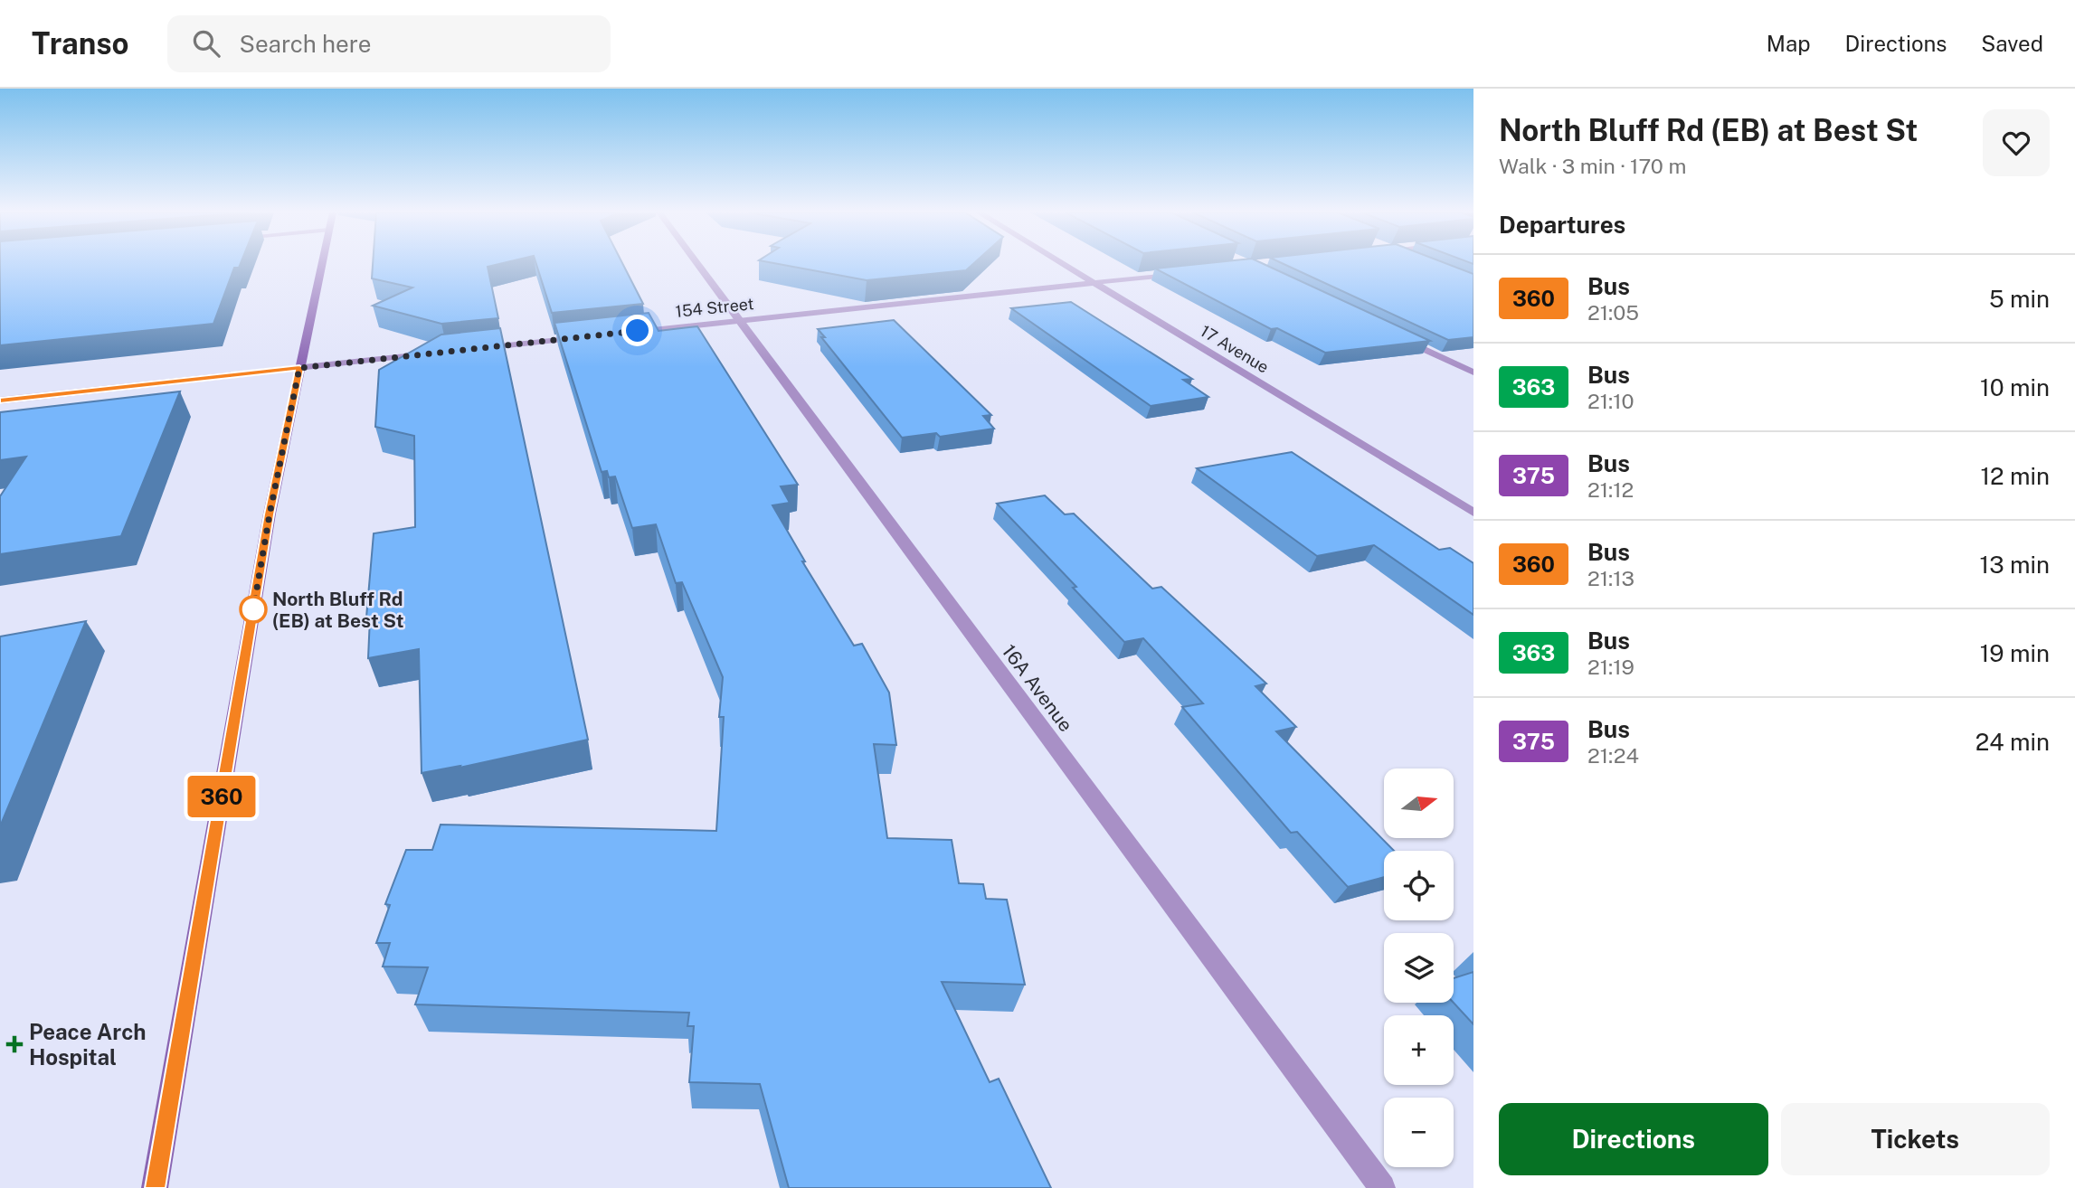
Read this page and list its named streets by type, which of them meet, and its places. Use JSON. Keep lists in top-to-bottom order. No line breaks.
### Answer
{"streets":{"street":["154 Street","17 Avenue","16A Avenue"]},"crossings":[["154 Street","17 Avenue"],["154 Street","16A Avenue"]],"places":{"other":["North Bluff Rd (EB) at Best St"],"health":["Peace Arch Hospital"]},"lines":["bus line 360"],"north":"right","page":{"header":"Transo","search":"Search here","nav":["Map","Directions","Saved"],"on_map":"360","heading":[["North Bluff Rd (EB) at Best St","Walk · 3 min · 170 m"],"Departures"],"list":[{"mark":"360","name":"Bus","note":"21:05","value":"5 min"},{"mark":"363","name":"Bus","note":"21:10","value":"10 min"},{"mark":"375","name":"Bus","note":"21:12","value":"12 min"},{"mark":"360","name":"Bus","note":"21:13","value":"13 min"},{"mark":"363","name":"Bus","note":"21:19","value":"19 min"},{"mark":"375","name":"Bus","note":"21:24","value":"24 min"}],"map_buttons":["+","−"],"buttons":["Directions","Tickets"]}}
